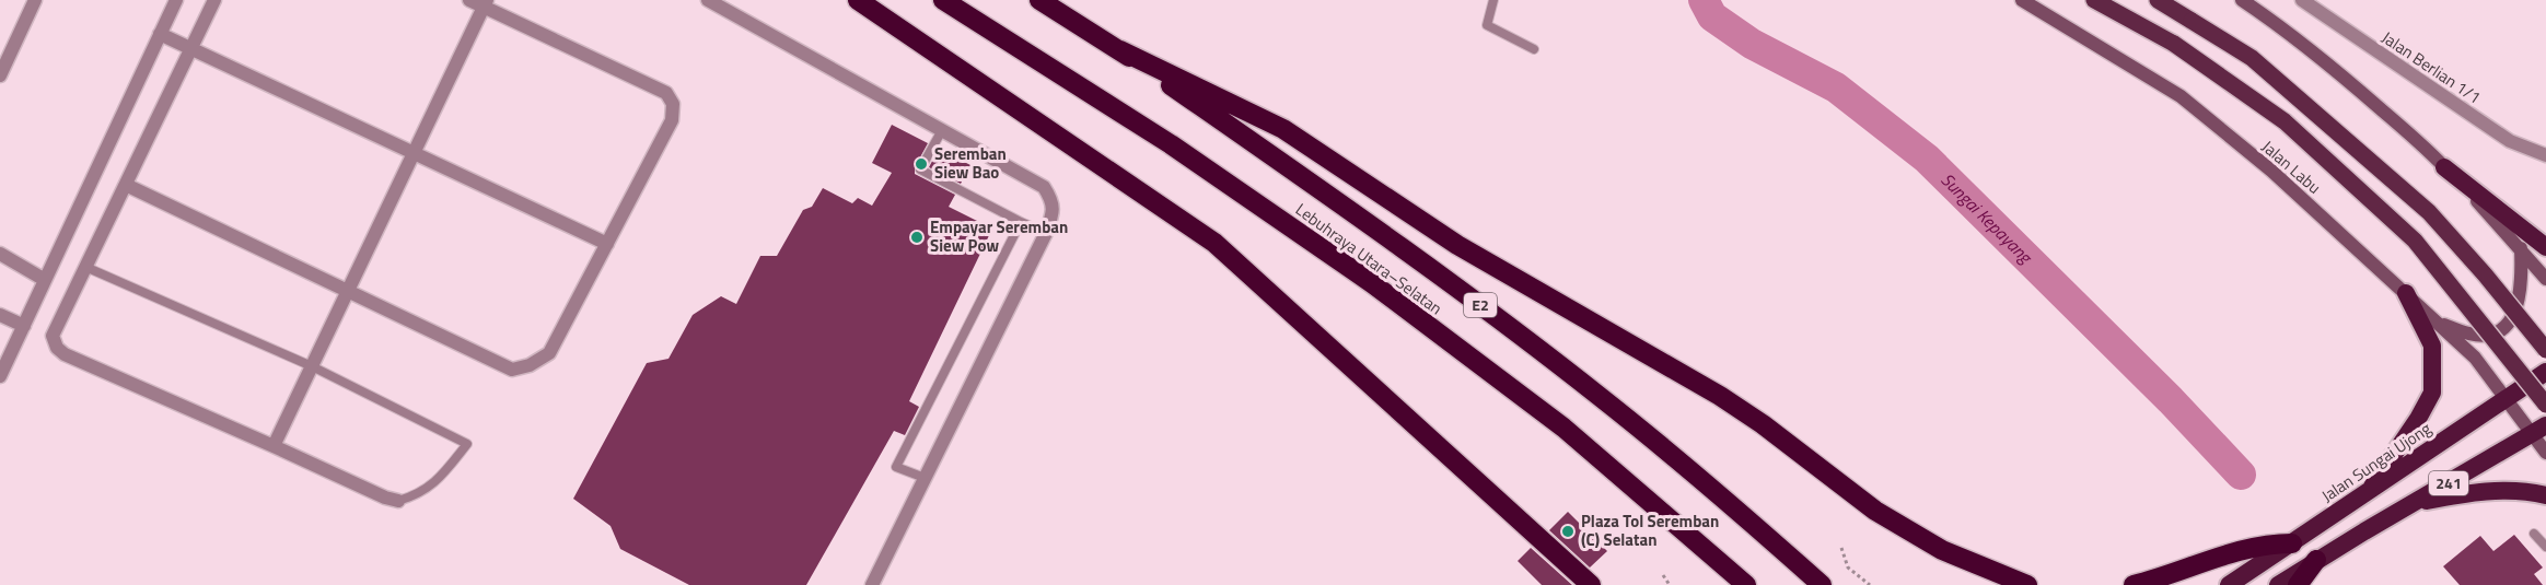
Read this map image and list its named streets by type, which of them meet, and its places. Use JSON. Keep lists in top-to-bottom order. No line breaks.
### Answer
{"streets":{"highway":["Lebuhraya Utara–Selatan","E2","Jalan Sungai Ujong","241"],"main road":["Jalan Labu"],"street":["Jalan Berlian 1/1"]},"crossings":[["Jalan Labu","Jalan Sungai Ujong"],["Jalan Labu","241"]],"water":["Sungai Kepayang"],"places":["Seremban Siew Bao","Empayar Seremban Siew Pow","Plaza Tol Seremban (C) Selatan"]}
